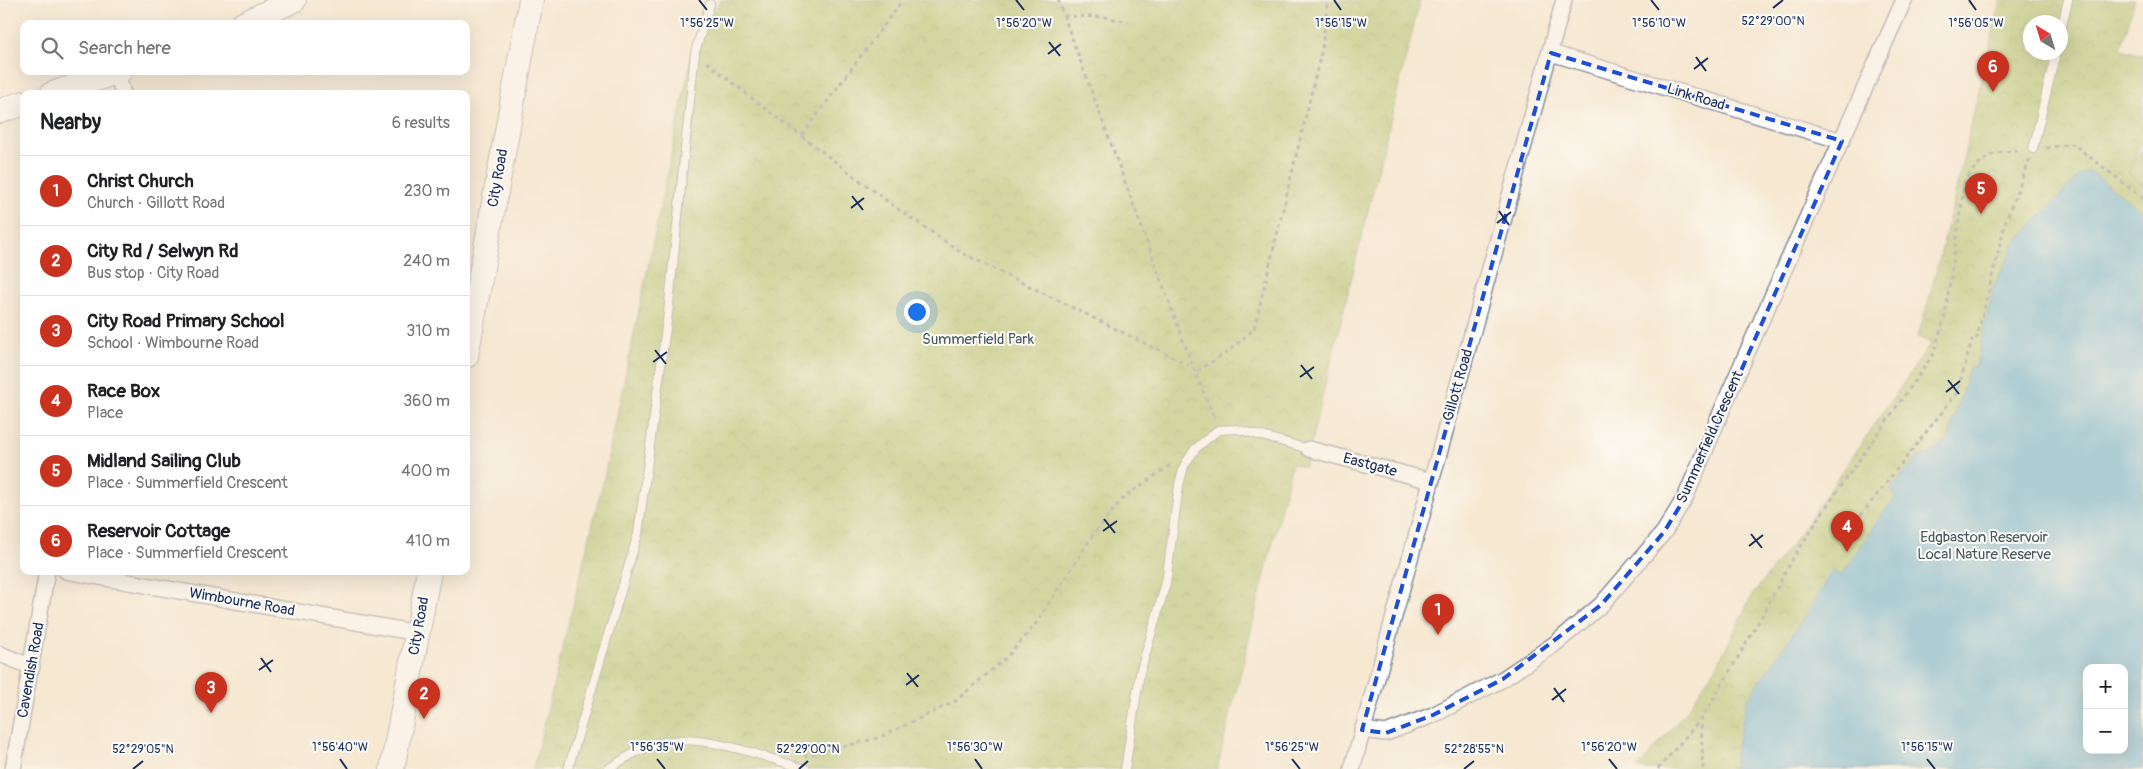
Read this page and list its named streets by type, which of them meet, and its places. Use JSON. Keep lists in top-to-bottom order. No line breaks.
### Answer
{"streets":{"main road":["City Road"],"street":["Link Road","Gillott Road","Summerfield Crescent","Eastgate","Wimbourne Road","Cavendish Road"]},"crossings":[["Link Road","Gillott Road"],["Link Road","Summerfield Crescent"],["City Road","Wimbourne Road"],["Gillott Road","Summerfield Crescent"],["Gillott Road","Eastgate"]],"parks":["Summerfield Park","Edgbaston Reservoir Local Nature Reserve"],"north":"top left","page":{"search":"Search here","pins":["6","5","4","1","3","2"],"heading":["Nearby","6 results"],"list":[{"mark":"1","name":"Christ Church","note":"Church · Gillott Road","value":"230 m"},{"mark":"2","name":"City Rd / Selwyn Rd","note":"Bus stop · City Road","value":"240 m"},{"mark":"3","name":"City Road Primary School","note":"School · Wimbourne Road","value":"310 m"},{"mark":"4","name":"Race Box","note":"Place","value":"360 m"},{"mark":"5","name":"Midland Sailing Club","note":"Place · Summerfield Crescent","value":"400 m"},{"mark":"6","name":"Reservoir Cottage","note":"Place · Summerfield Crescent","value":"410 m"}],"map_buttons":["+","−"]},"coordinates":["52°29'00\"N","1°56'20\"W","1°56'15\"W","1°56'05\"W","1°56'25\"W","1°56'10\"W","1°56'40\"W","1°56'35\"W","1°56'30\"W","52°29'05\"N","52°28'55\"N"]}
